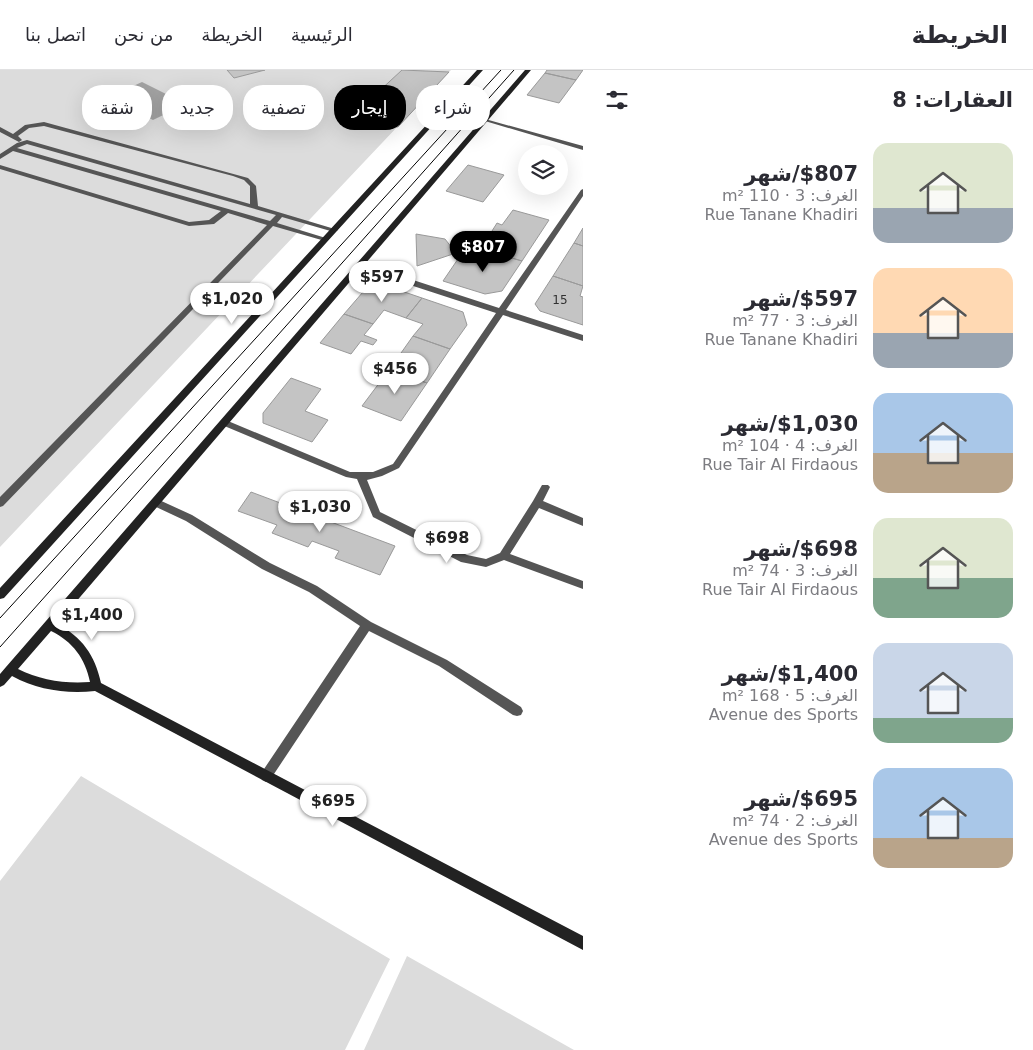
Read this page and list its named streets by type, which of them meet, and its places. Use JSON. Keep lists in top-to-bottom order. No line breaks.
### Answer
{"house_numbers":["15"],"page":{"header":"الخريطة","nav":["الرئيسية","الخريطة","من نحن","اتصل بنا"],"heading":"العقارات: 8","chip":["شراء","إيجار","تصفية","جديد","شقة"],"list":[{"name":"$807/شهر","note":"الغرف: 3 · 110 m² · Rue Tanane Khadiri"},{"name":"$597/شهر","note":"الغرف: 3 · 77 m² · Rue Tanane Khadiri"},{"name":"$1,030/شهر","note":"الغرف: 4 · 104 m² · Rue Tair Al Firdaous"},{"name":"$698/شهر","note":"الغرف: 3 · 74 m² · Rue Tair Al Firdaous"},{"name":"$1,400/شهر","note":"الغرف: 5 · 168 m² · Avenue des Sports"},{"name":"$695/شهر","note":"الغرف: 2 · 74 m² · Avenue des Sports"}],"price":["$807","$597","$1,020","$456","$1,030","$698","$1,400","$695"]}}
